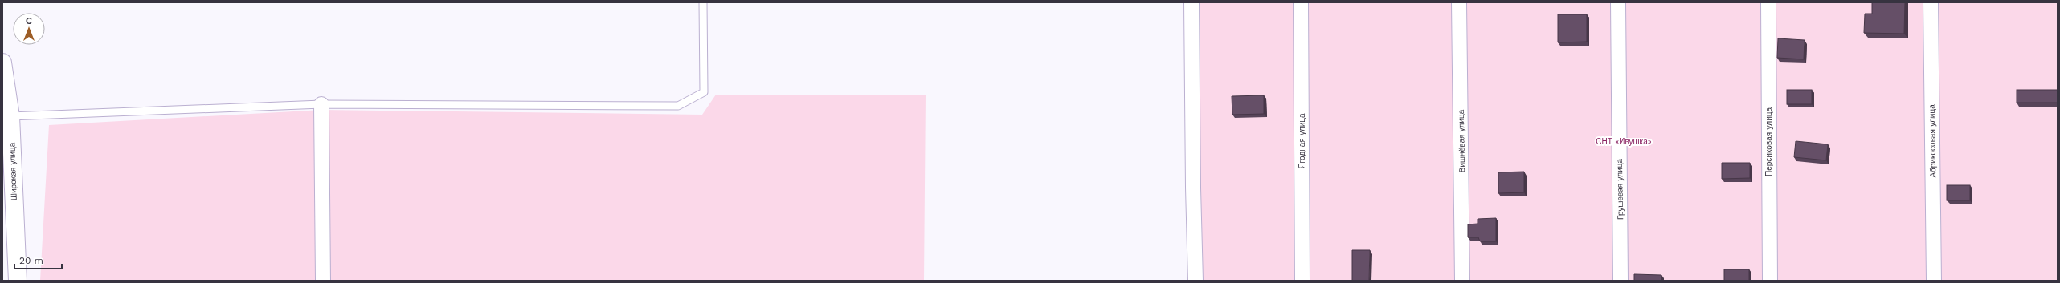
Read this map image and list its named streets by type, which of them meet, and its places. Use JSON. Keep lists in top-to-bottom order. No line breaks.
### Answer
{"streets":{"street":["Ягодная улица","Вишнёвая улица","Абрикосовая улица","Персиковая улица","Широкая улица","Грушевая улица"]},"parks":["СНТ «Ивушка»"],"scale_bar":"20 m","north":"top"}
